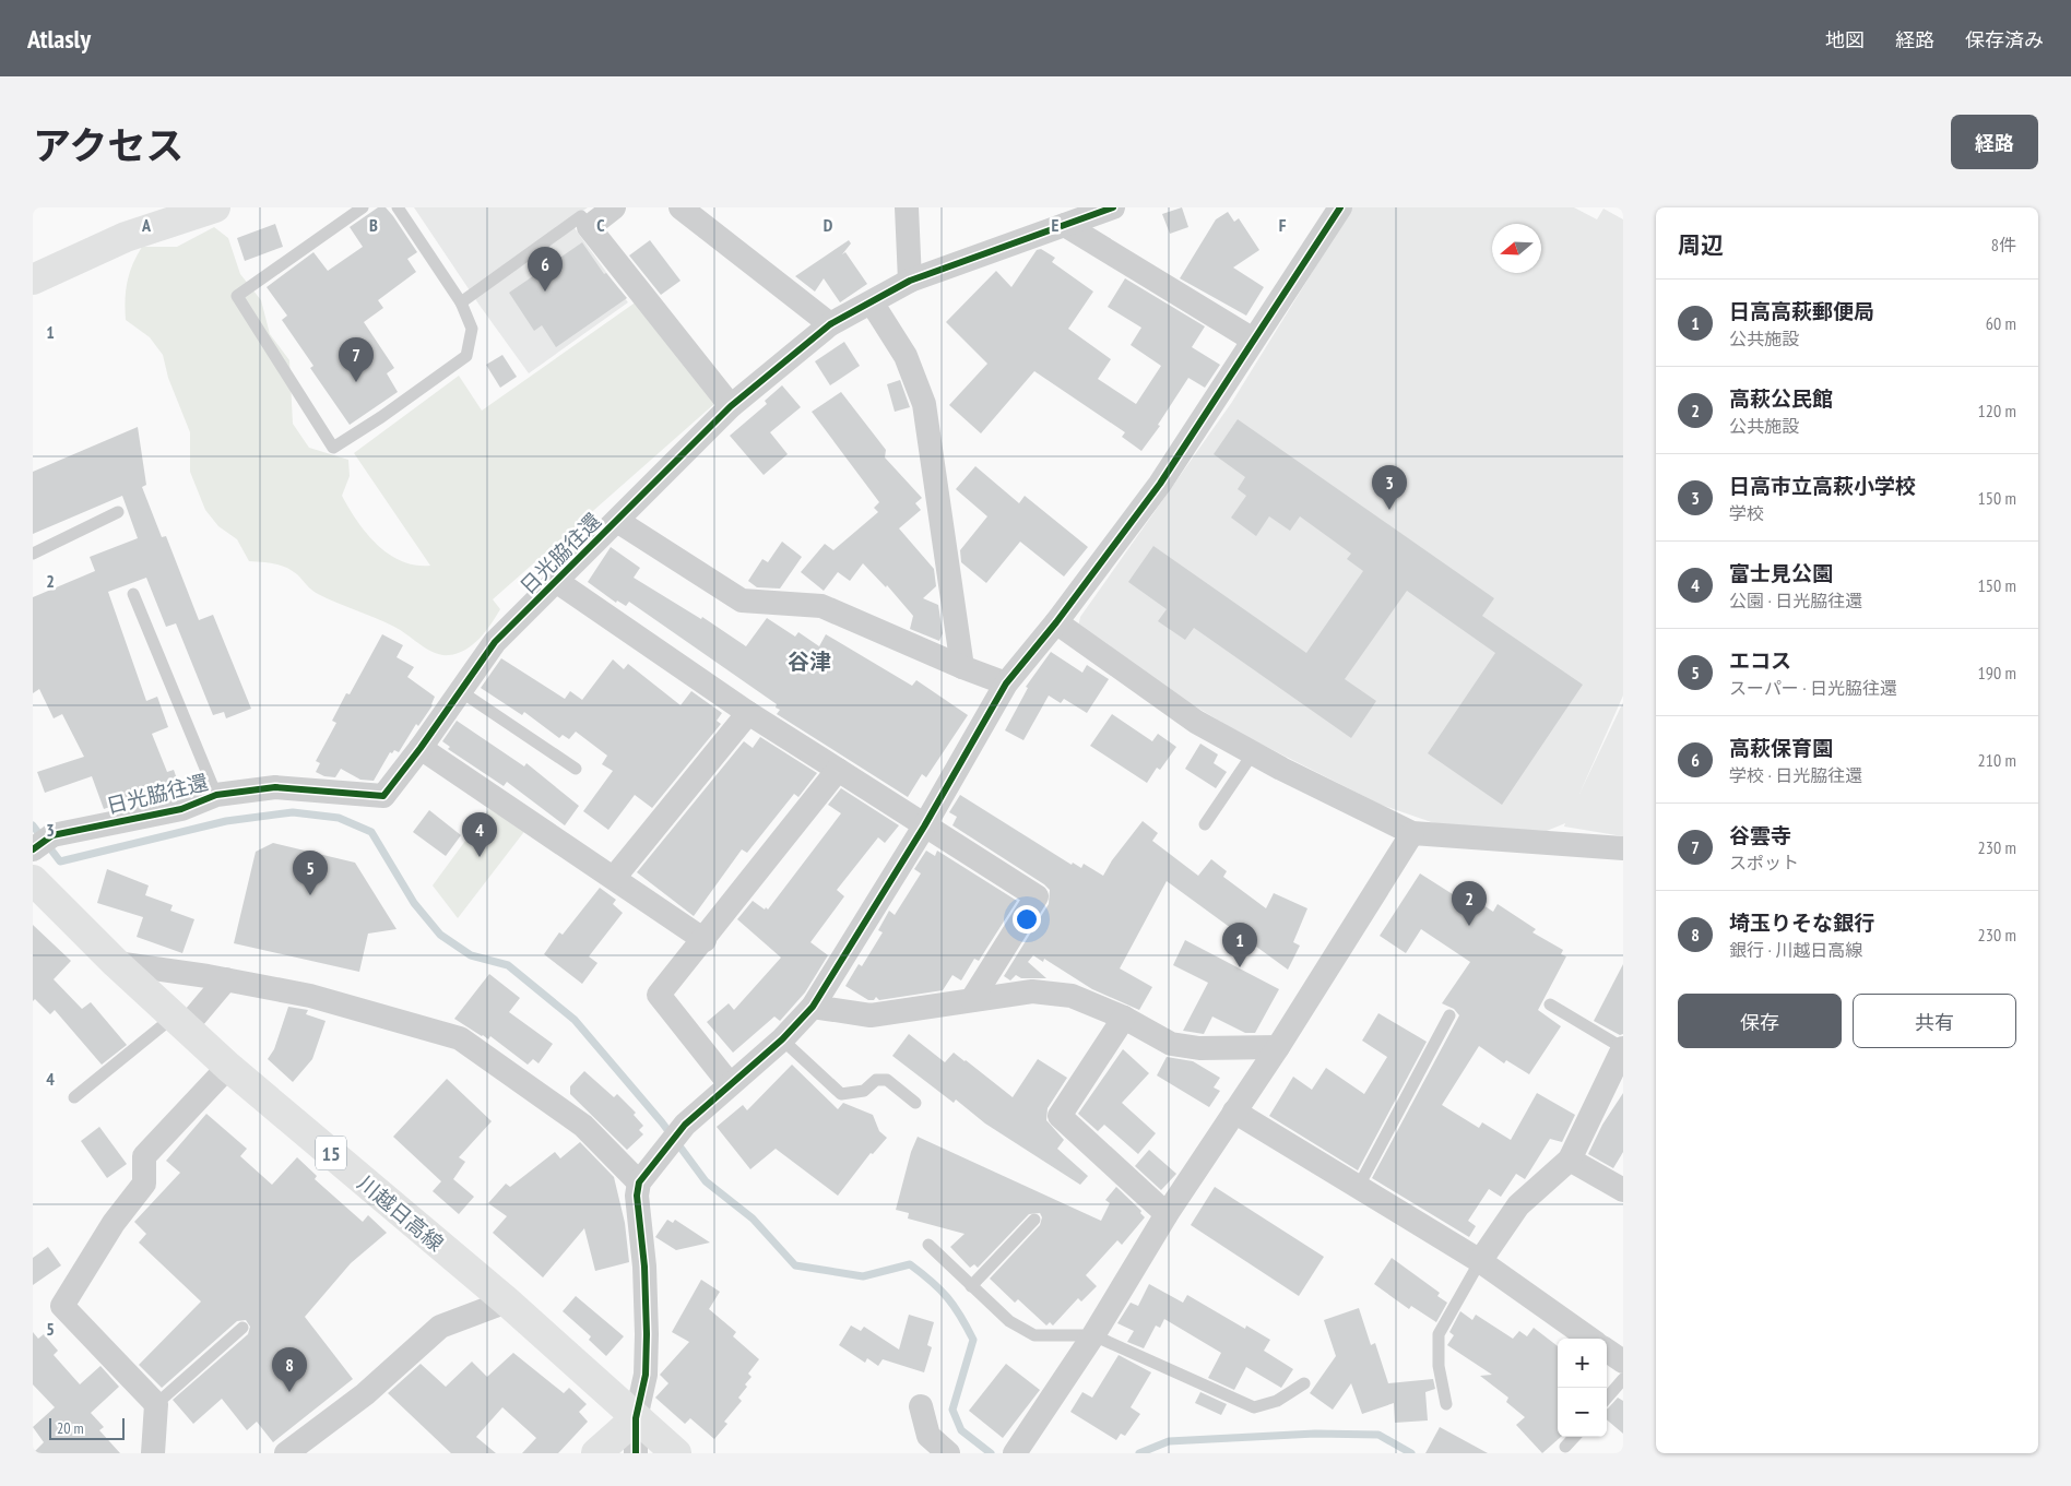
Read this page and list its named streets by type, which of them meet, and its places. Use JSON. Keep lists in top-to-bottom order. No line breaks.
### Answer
{"streets":{"main road":["15","川越日高線"],"street":["日光脇往還"]},"districts":["谷津"],"scale_bar":"20 m","north":"left","page":{"header":"Atlasly","nav":["地図","経路","保存済み"],"title":"アクセス","buttons":["経路",["保存","共有"]],"heading":["周辺","8件"],"pins":["6","7","3","4","5","2","1","8"],"list":[{"mark":"1","name":"日高高萩郵便局","note":"公共施設","value":"60 m"},{"mark":"2","name":"高萩公民館","note":"公共施設","value":"120 m"},{"mark":"3","name":"日高市立高萩小学校","note":"学校","value":"150 m"},{"mark":"4","name":"富士見公園","note":"公園 · 日光脇往還","value":"150 m"},{"mark":"5","name":"エコス","note":"スーパー · 日光脇往還","value":"190 m"},{"mark":"6","name":"高萩保育園","note":"学校 · 日光脇往還","value":"210 m"},{"mark":"7","name":"谷雲寺","note":"スポット","value":"230 m"},{"mark":"8","name":"埼玉りそな銀行","note":"銀行 · 川越日高線","value":"230 m"}],"map_buttons":["+","−"],"scale":"20 m"},"grid":{"columns":["A","B","C","D","E","F"],"rows":["1","2","3","4","5"]}}
